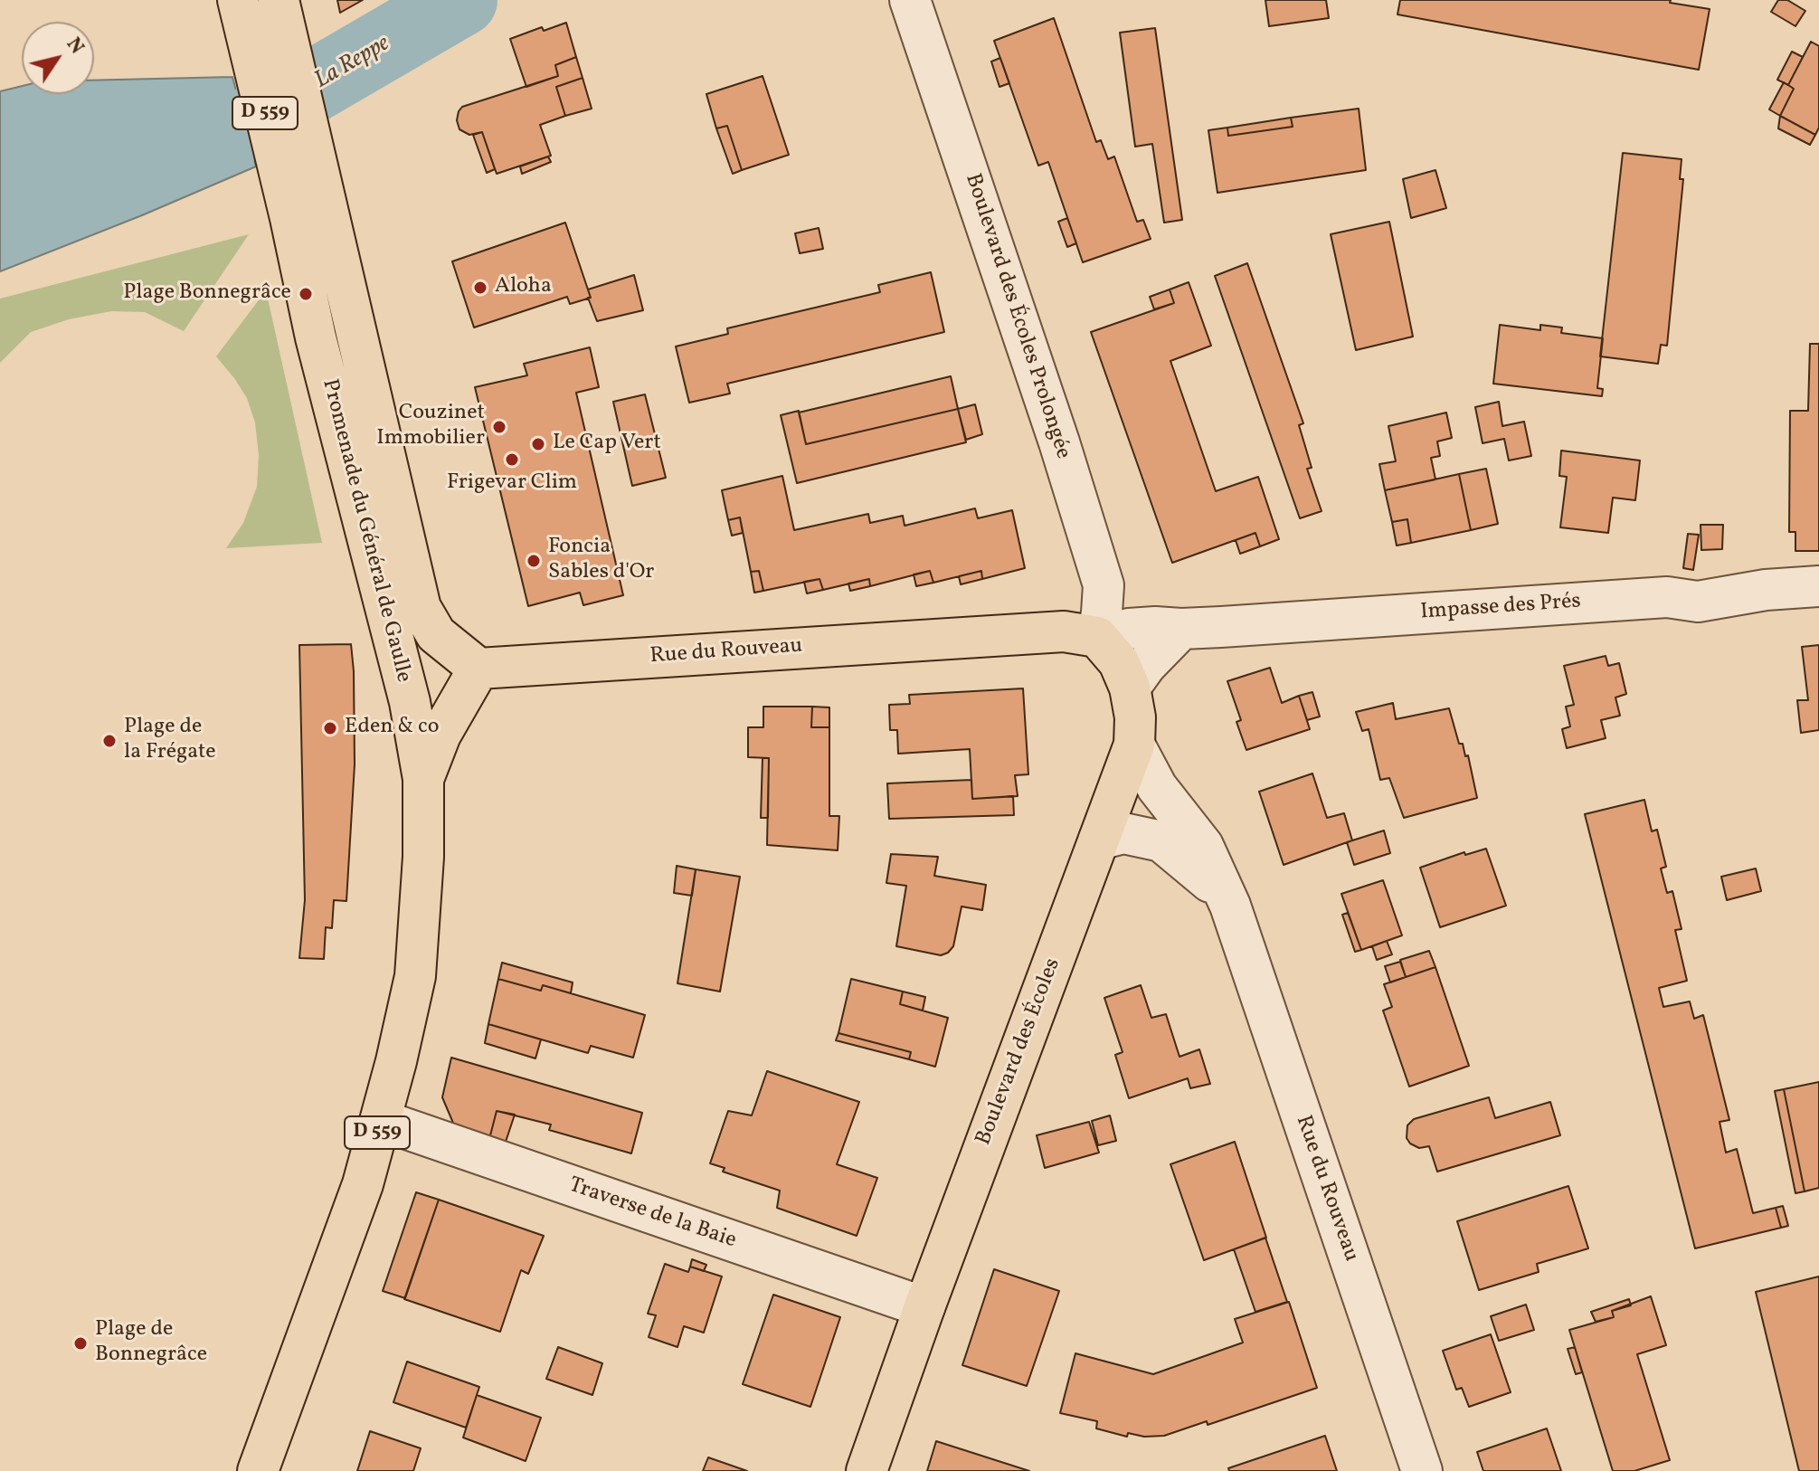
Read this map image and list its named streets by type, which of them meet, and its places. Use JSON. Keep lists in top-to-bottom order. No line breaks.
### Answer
{"streets":{"main road":["D 559","Promenade du Général de Gaulle","Rue du Rouveau","Boulevard des Écoles"],"street":["Boulevard des Écoles Prolongée","Impasse des Prés","Traverse de la Baie"]},"crossings":[["D 559","Promenade du Général de Gaulle"],["Boulevard des Écoles Prolongée","Impasse des Prés"],["Boulevard des Écoles Prolongée","Rue du Rouveau"],["Boulevard des Écoles Prolongée","Boulevard des Écoles"],["Promenade du Général de Gaulle","Rue du Rouveau"],["Promenade du Général de Gaulle","Traverse de la Baie"],["Impasse des Prés","Rue du Rouveau"],["Impasse des Prés","Boulevard des Écoles"],["Rue du Rouveau","Boulevard des Écoles"],["Boulevard des Écoles","Traverse de la Baie"]],"water":["La Reppe"],"places":["Aloha","Plage Bonnegrâce","Couzinet Immobilier","Le Cap Vert","Frigevar Clim","Foncia Sables d'Or","Eden & co","Plage de la Frégate","Plage de Bonnegrâce"],"north":"top right"}
